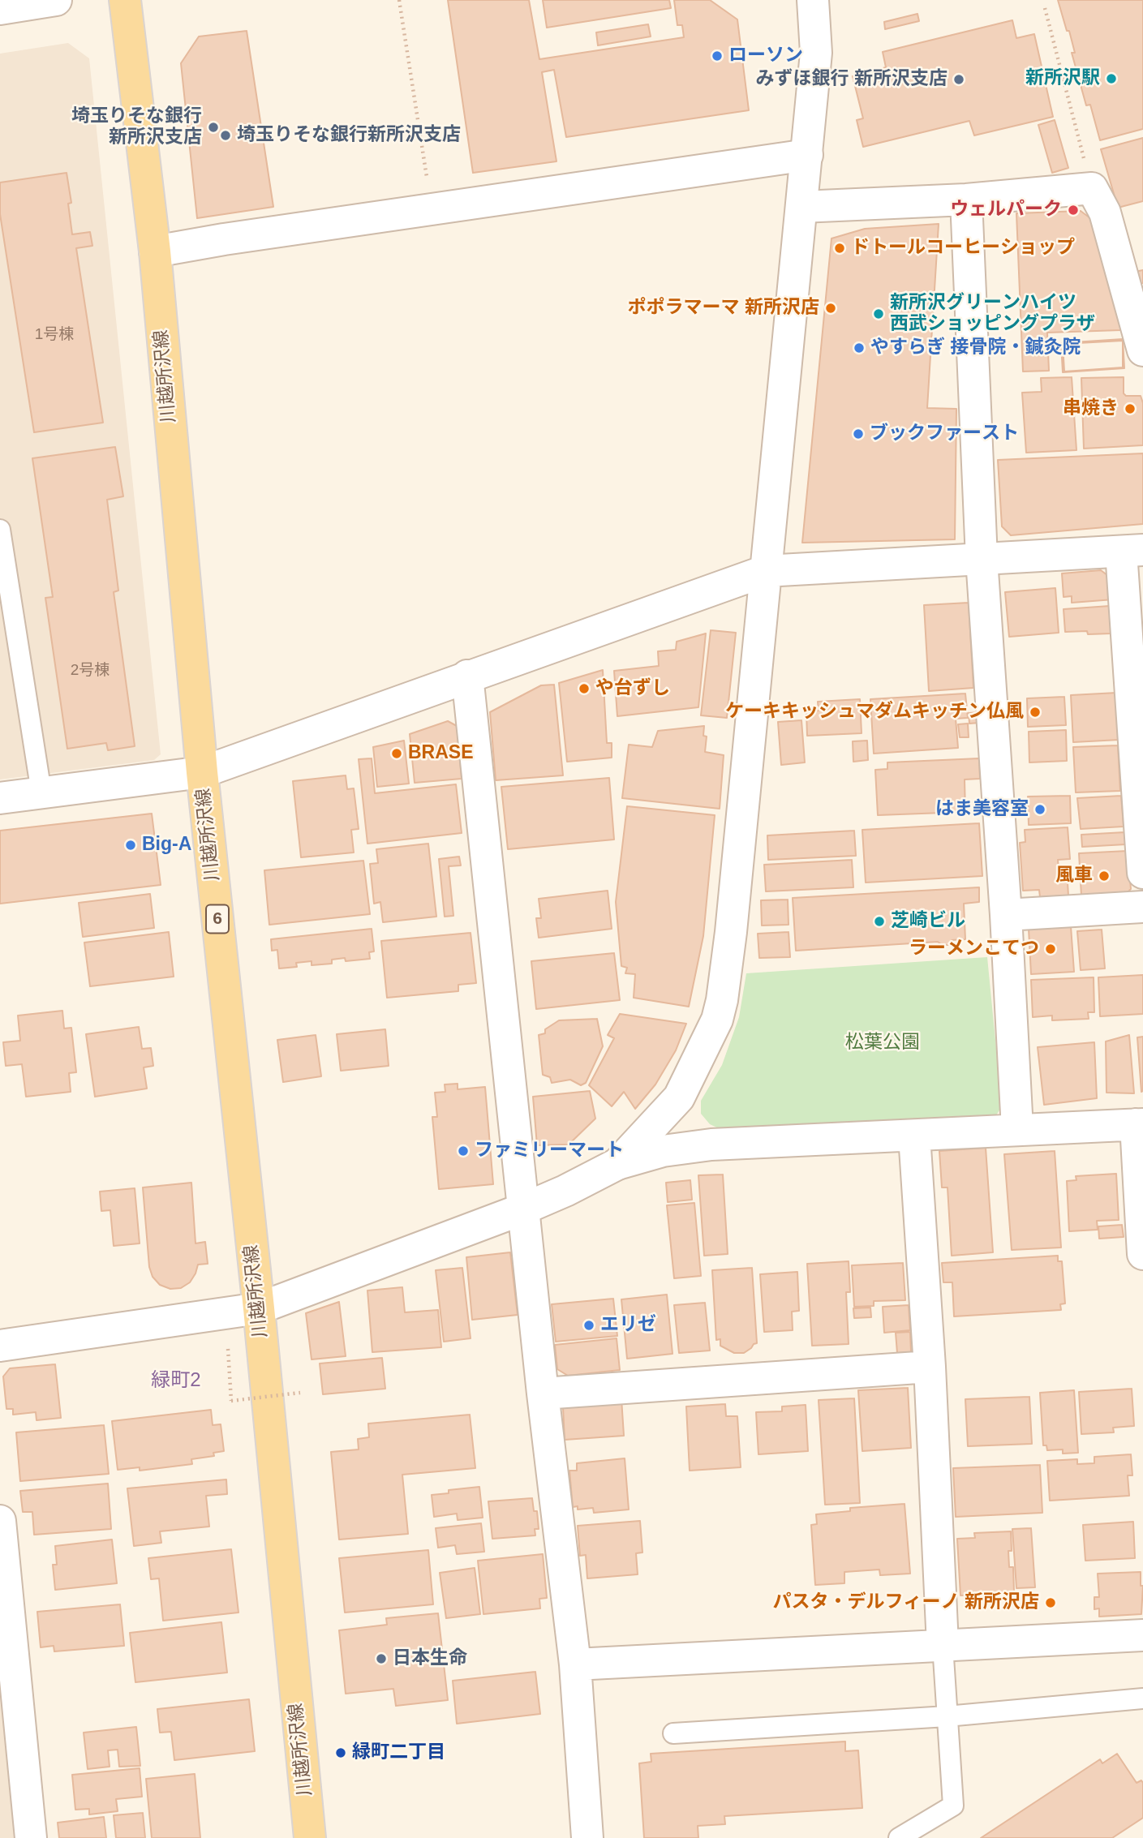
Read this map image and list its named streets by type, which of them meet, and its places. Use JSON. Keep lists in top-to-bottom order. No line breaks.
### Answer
{"streets":{"main road":["川越所沢線","6"]},"districts":["緑町2"],"parks":["松葉公園"],"places":["ローソン","新所沢駅","みずほ銀行 新所沢支店","埼玉りそな銀行 新所沢支店","埼玉りそな銀行新所沢支店","ウェルパーク","ドトールコーヒーショップ","ポポラマーマ 新所沢店","新所沢グリーンハイツ 西武ショッピングプラザ","やすらぎ 接骨院・鍼灸院","串焼き","ブックファースト","や台ずし","ケーキキッシュマダムキッチン仏風","BRASE","はま美容室","Big-A","風車","芝崎ビル","ラーメンこてつ","ファミリーマート","エリゼ","パスタ・デルフィーノ 新所沢店","日本生命","緑町二丁目"],"house_numbers":["1号棟","2号棟"]}
